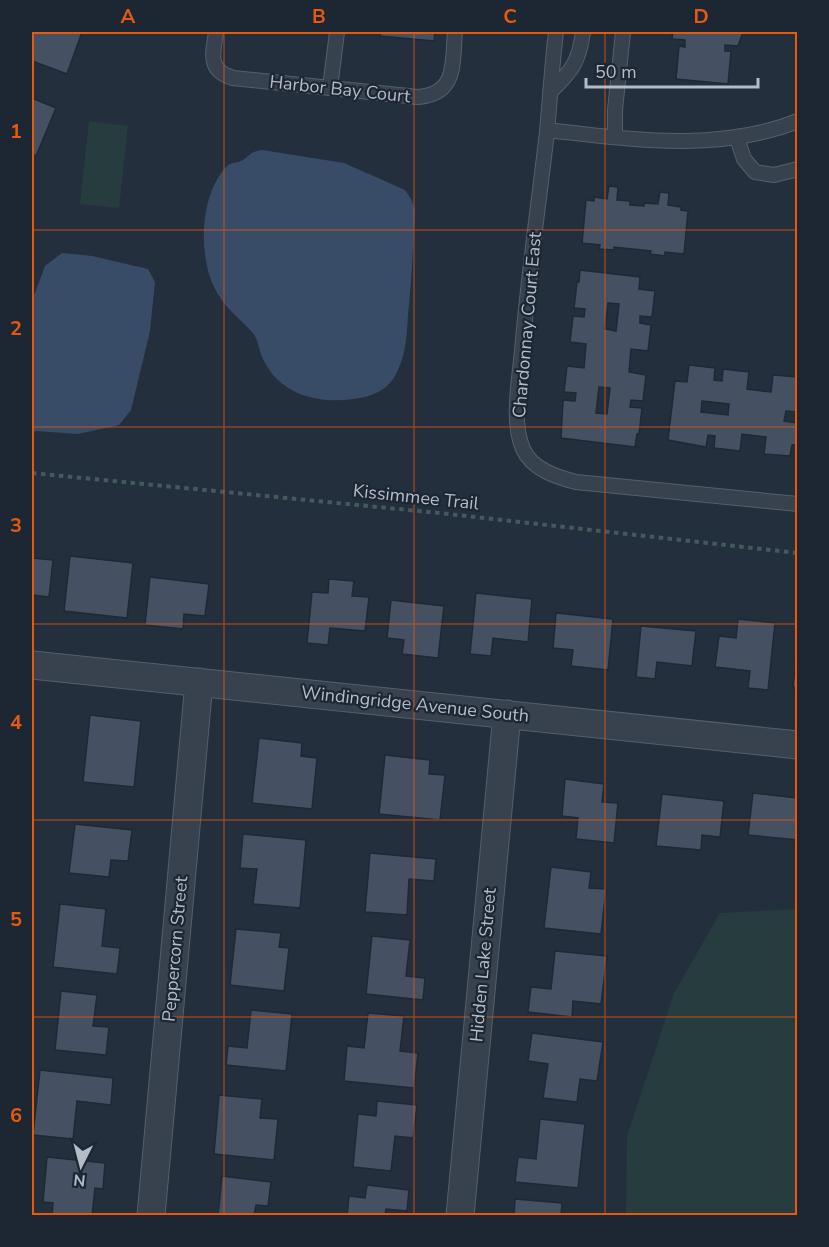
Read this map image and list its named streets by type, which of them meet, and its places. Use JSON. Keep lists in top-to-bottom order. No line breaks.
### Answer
{"streets":{"street":["Windingridge Avenue South","Peppercorn Street","Hidden Lake Street"],"lane":["Harbor Bay Court","Chardonnay Court East"],"path":["Kissimmee Trail"]},"crossings":[["Windingridge Avenue South","Peppercorn Street"],["Windingridge Avenue South","Hidden Lake Street"]],"scale_bar":"50 m","north":"bottom","grid":{"columns":["A","B","C","D"],"rows":["1","2","3","4","5","6"]}}
